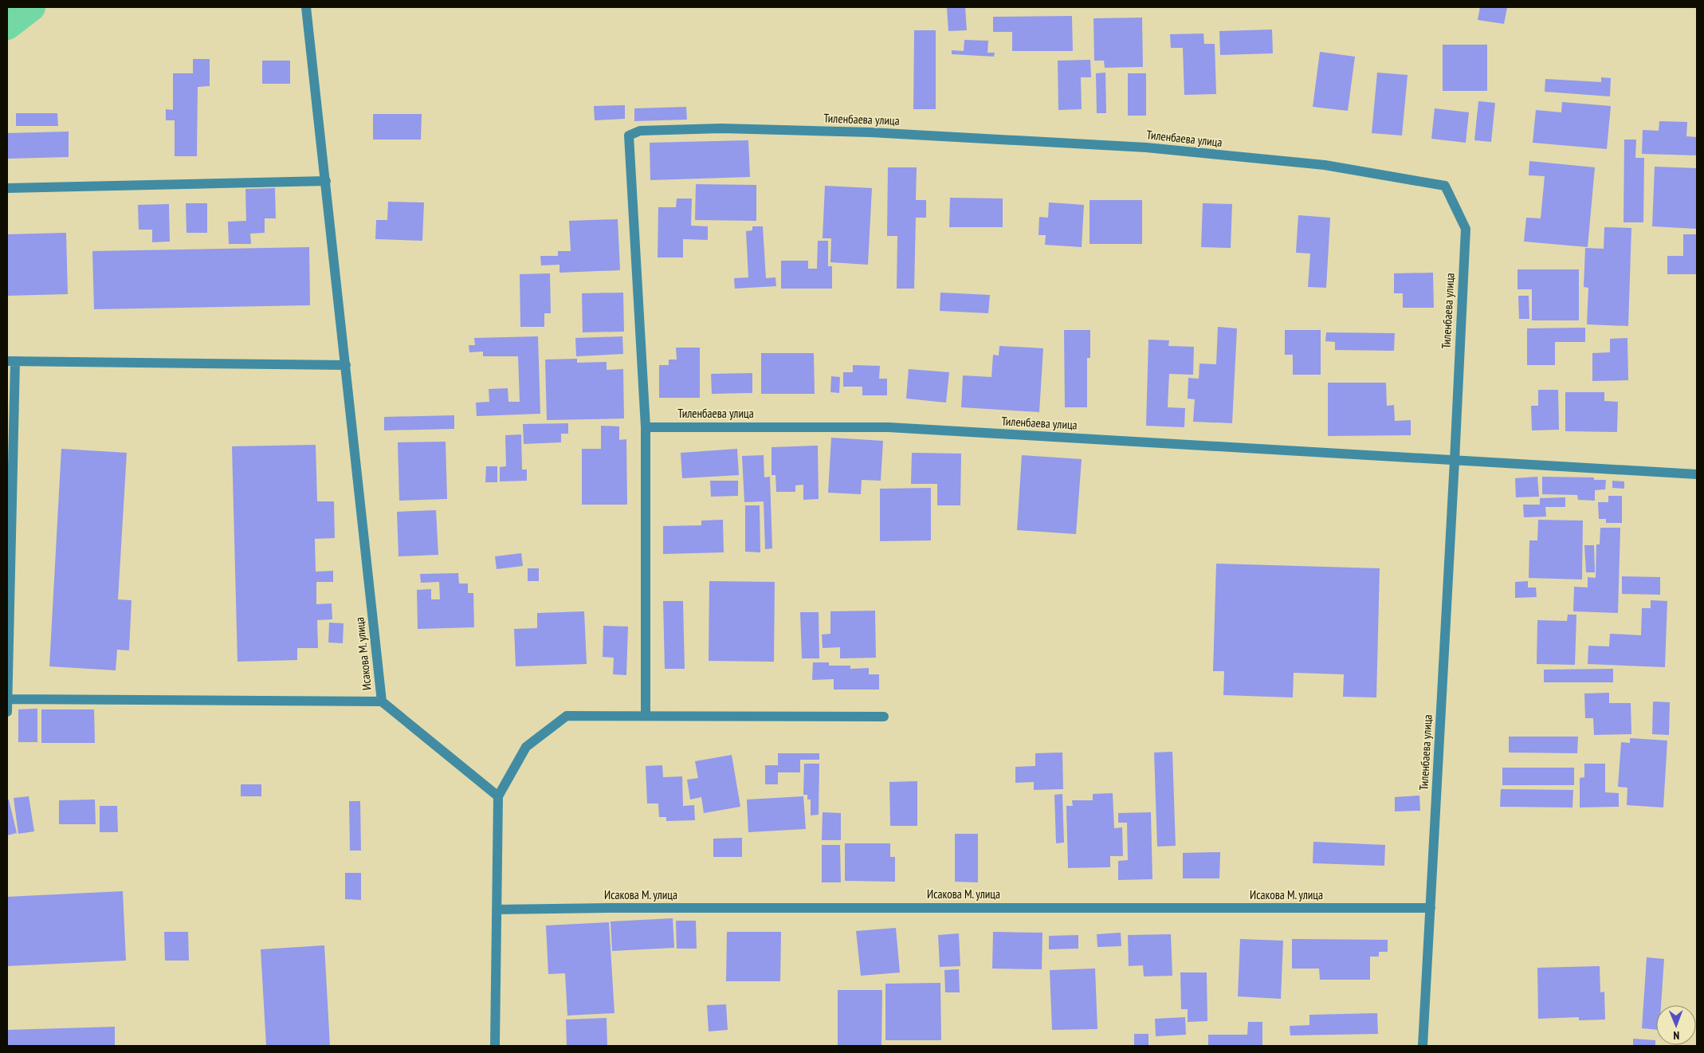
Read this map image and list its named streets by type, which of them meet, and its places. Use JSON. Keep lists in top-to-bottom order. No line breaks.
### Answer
{"streets":{"street":["Тиленбаева улица","Исакова М. улица"]},"crossings":[["Тиленбаева улица","Исакова М. улица"]],"north":"bottom"}
